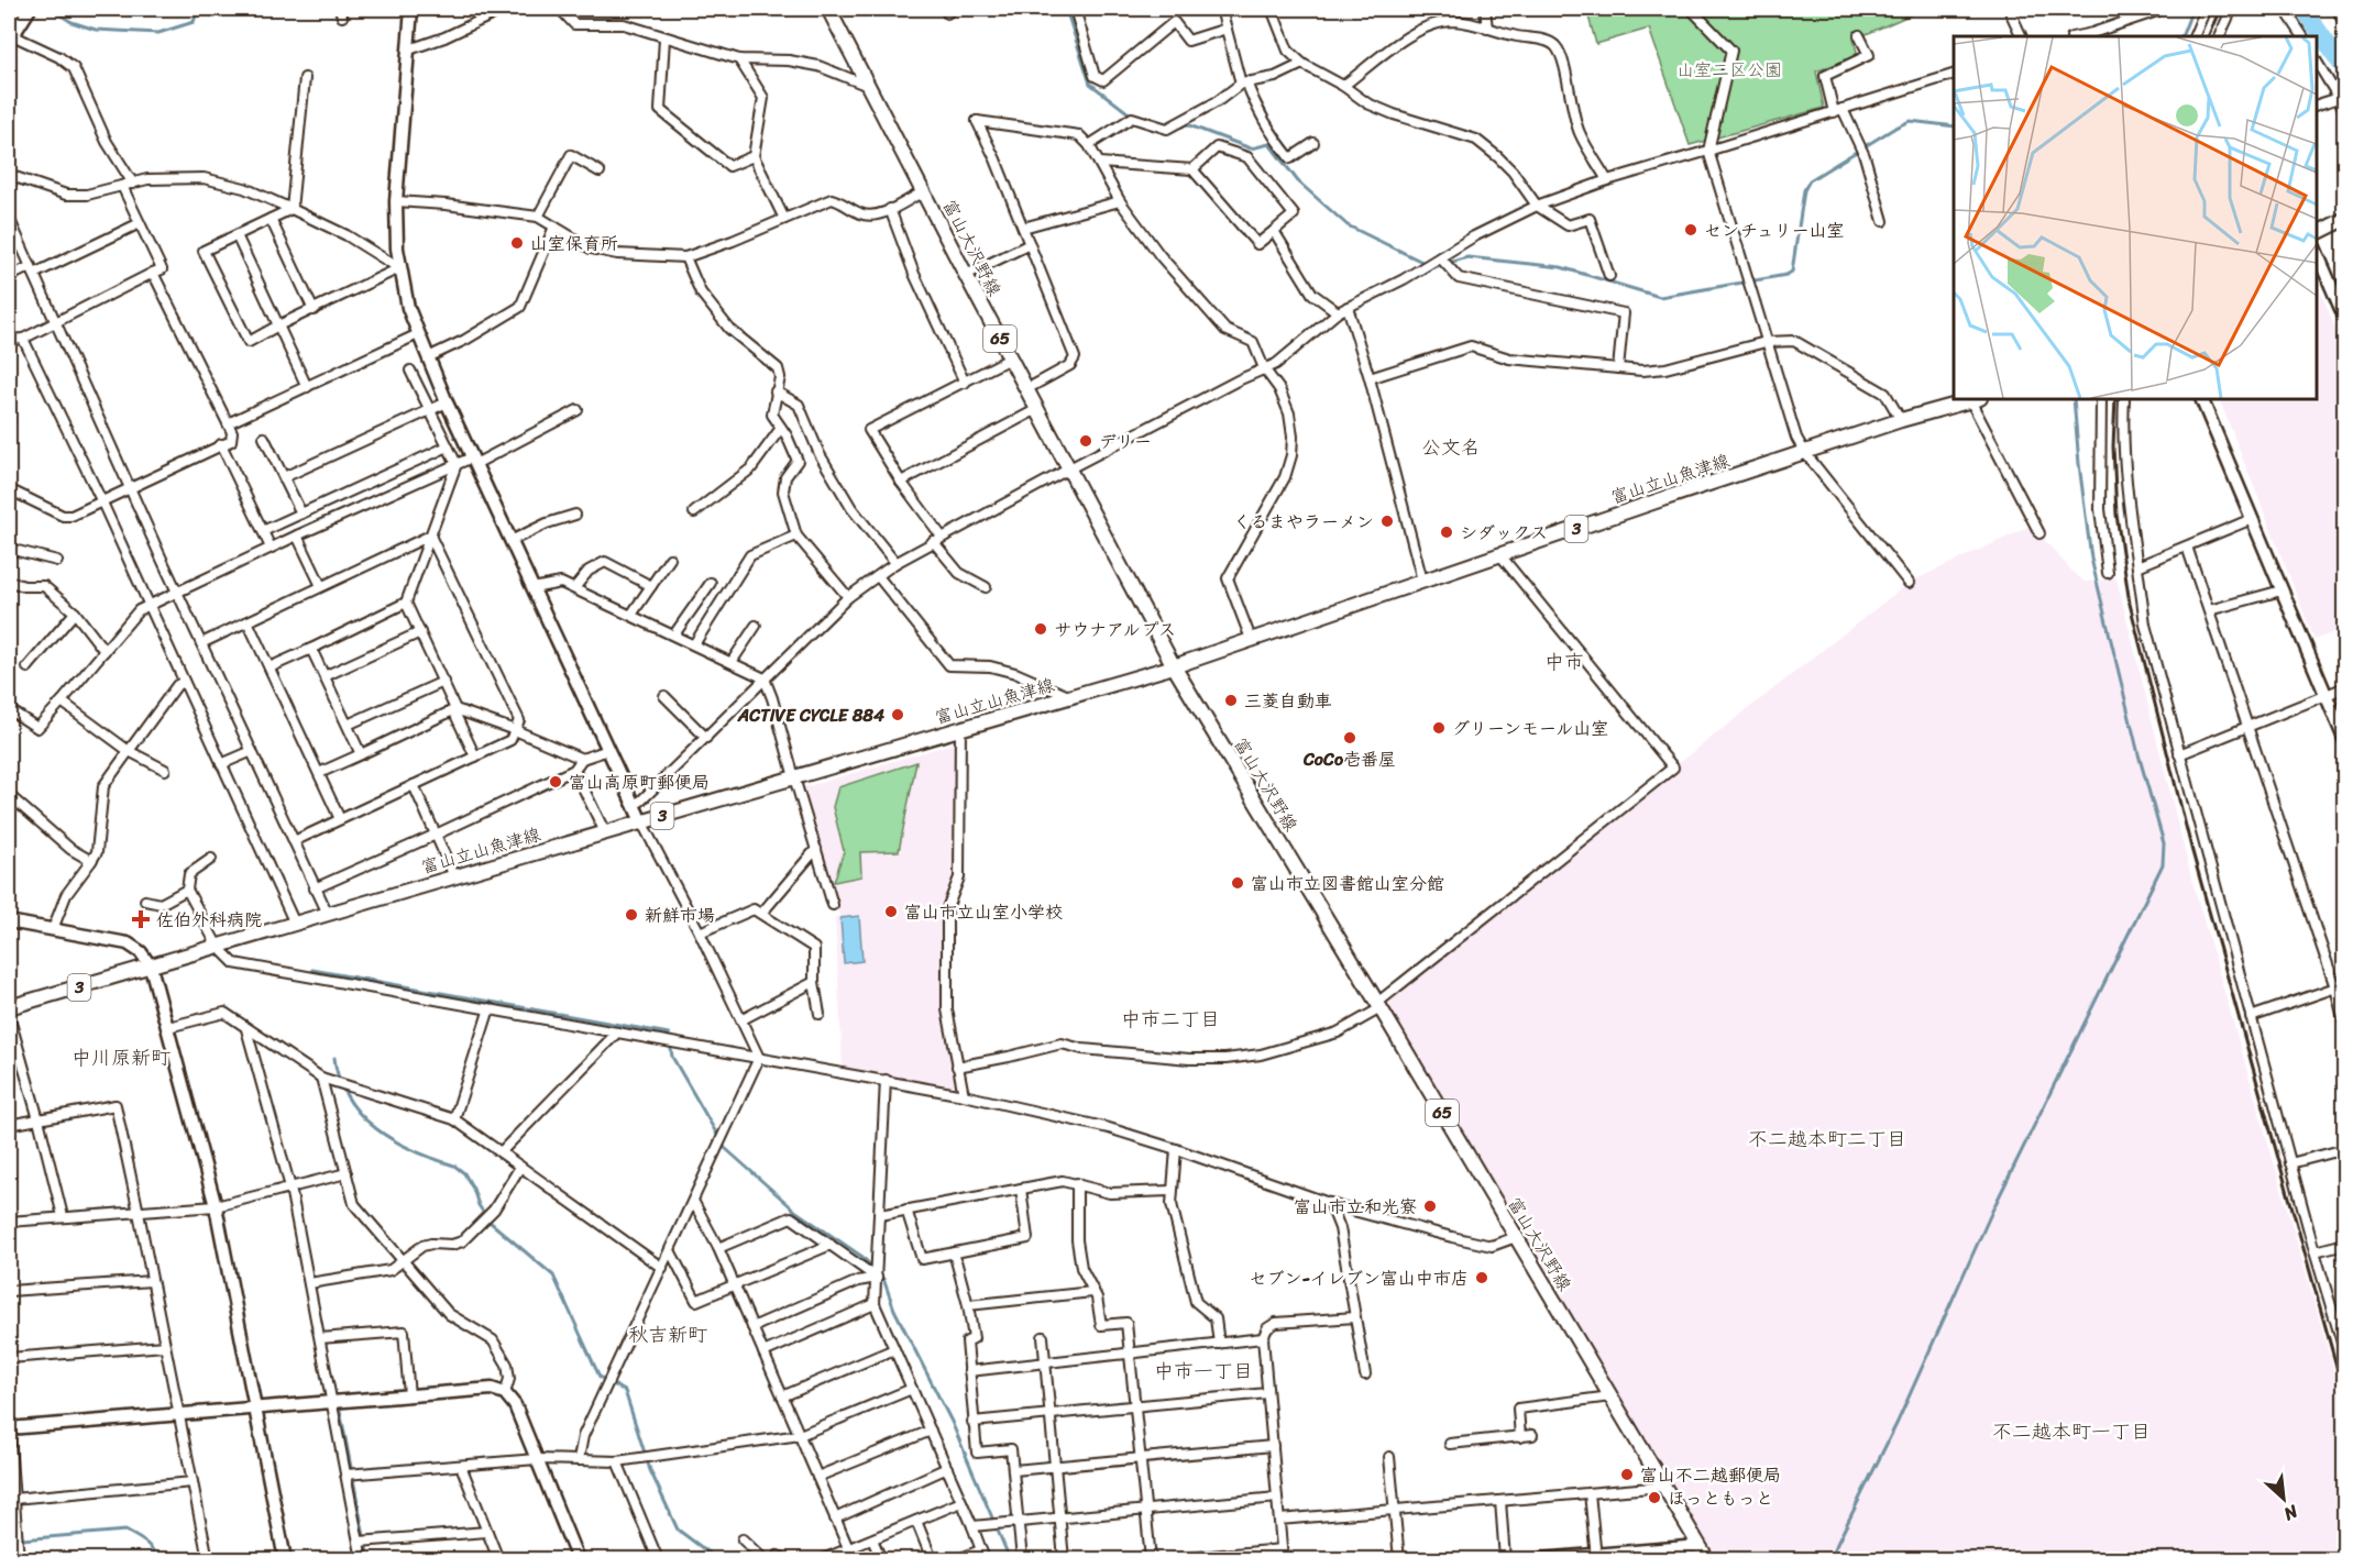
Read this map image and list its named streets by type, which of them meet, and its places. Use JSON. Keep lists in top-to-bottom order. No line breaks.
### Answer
{"streets":{"main road":["富山大沢野線","65","富山立山魚津線","3"]},"crossings":[["富山大沢野線","富山立山魚津線"]],"districts":["公文名","中市","中市二丁目","中川原新町","不二越本町二丁目","秋吉新町","中市一丁目","不二越本町一丁目"],"parks":["山室二区公園"],"places":{"other":["センチュリー山室","山室保育所","デリー","くるまやラーメン","シダックス","サウナアルプス","三菱自動車","ACTIVE CYCLE 884","グリーンモール山室","CoCo壱番屋","富山高原町郵便局","富山市立図書館山室分館","富山市立山室小学校","新鮮市場","富山市立和光寮","セブン-イレブン富山中市店","富山不二越郵便局","ほっともっと"],"health":["佐伯外科病院"]},"north":"bottom right"}
